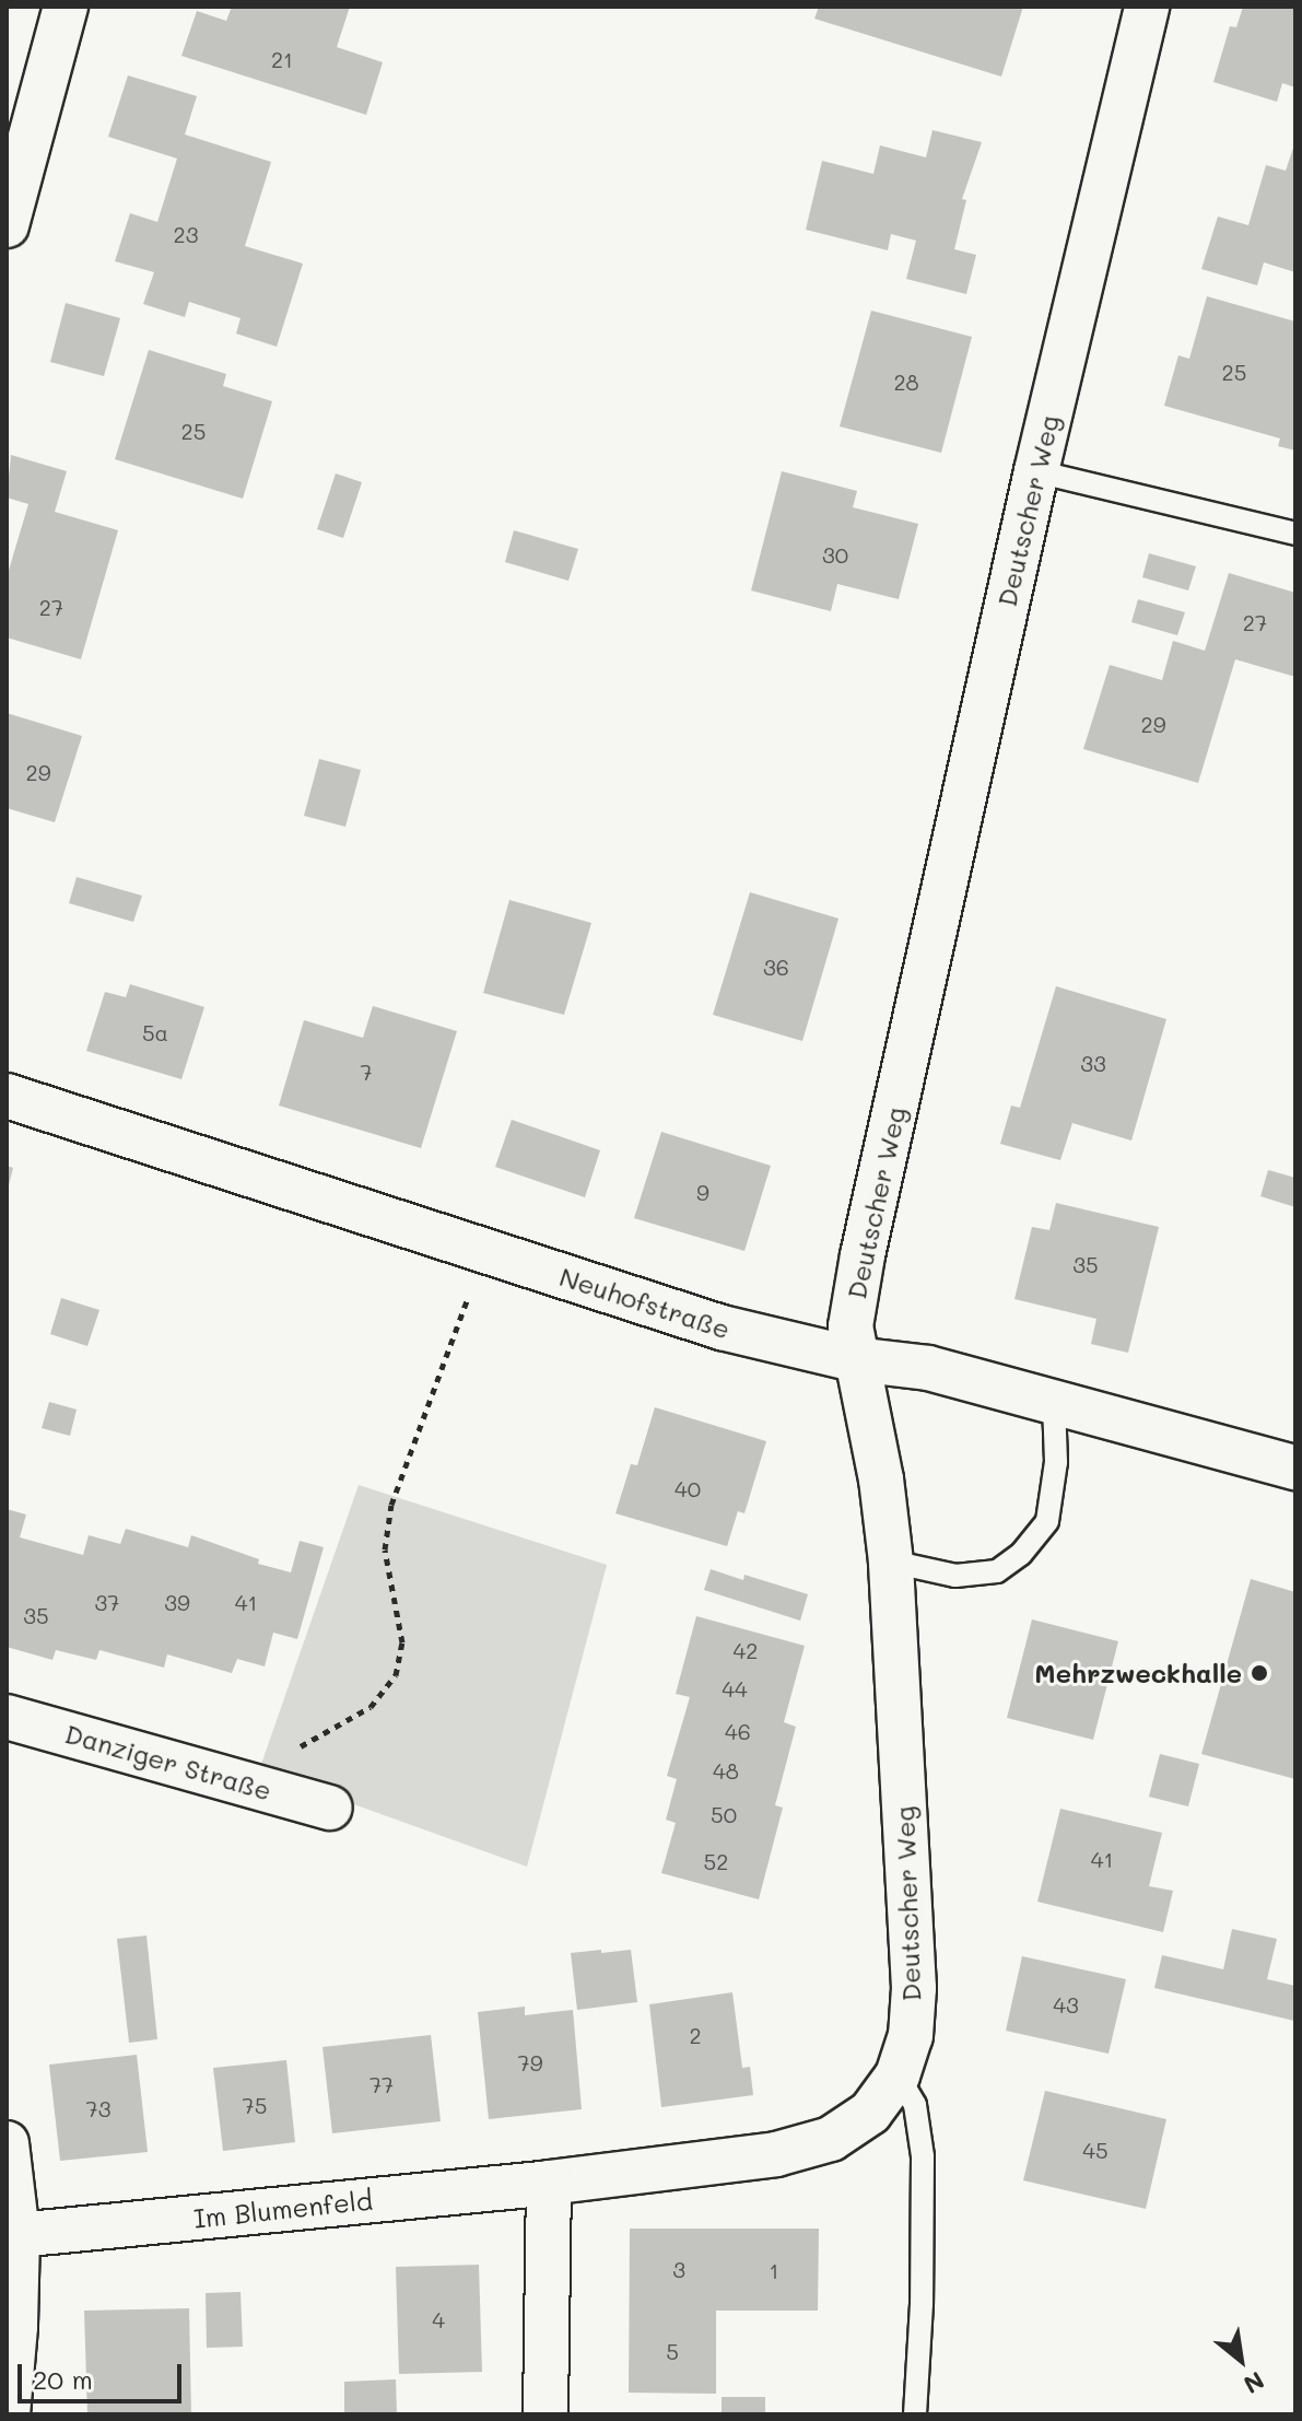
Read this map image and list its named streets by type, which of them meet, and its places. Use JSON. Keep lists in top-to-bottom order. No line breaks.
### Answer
{"streets":{"street":["Deutscher Weg","Neuhofstraße","Danziger Straße","Im Blumenfeld"]},"crossings":[["Deutscher Weg","Neuhofstraße"],["Deutscher Weg","Im Blumenfeld"]],"places":["Mehrzweckhalle"],"house_numbers":["21","23","25","28","25","30","27","27","29","29","36","5a","33","7","9","35","40","37","39","41","35","42","44","46","48","50","41","52","43","2","79","77","75","73","45","3","1","4","5"],"scale_bar":"20 m","north":"bottom right"}
